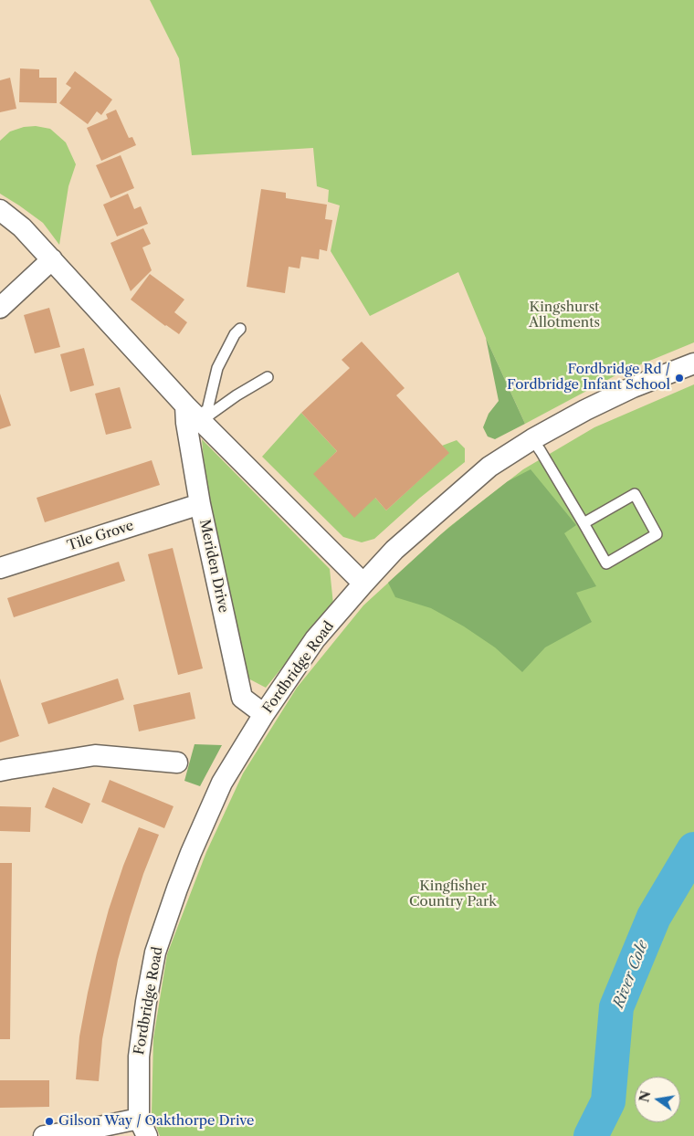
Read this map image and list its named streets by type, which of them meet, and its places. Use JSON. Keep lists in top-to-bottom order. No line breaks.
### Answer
{"streets":{"street":["Tile Grove","Meriden Drive","Fordbridge Road"]},"crossings":[["Tile Grove","Meriden Drive"],["Meriden Drive","Fordbridge Road"]],"water":["River Cole"],"parks":["Kingshurst Allotments","Kingfisher Country Park"],"places":["Fordbridge Rd / Fordbridge Infant School","Gilson Way / Oakthorpe Drive"],"north":"left"}
